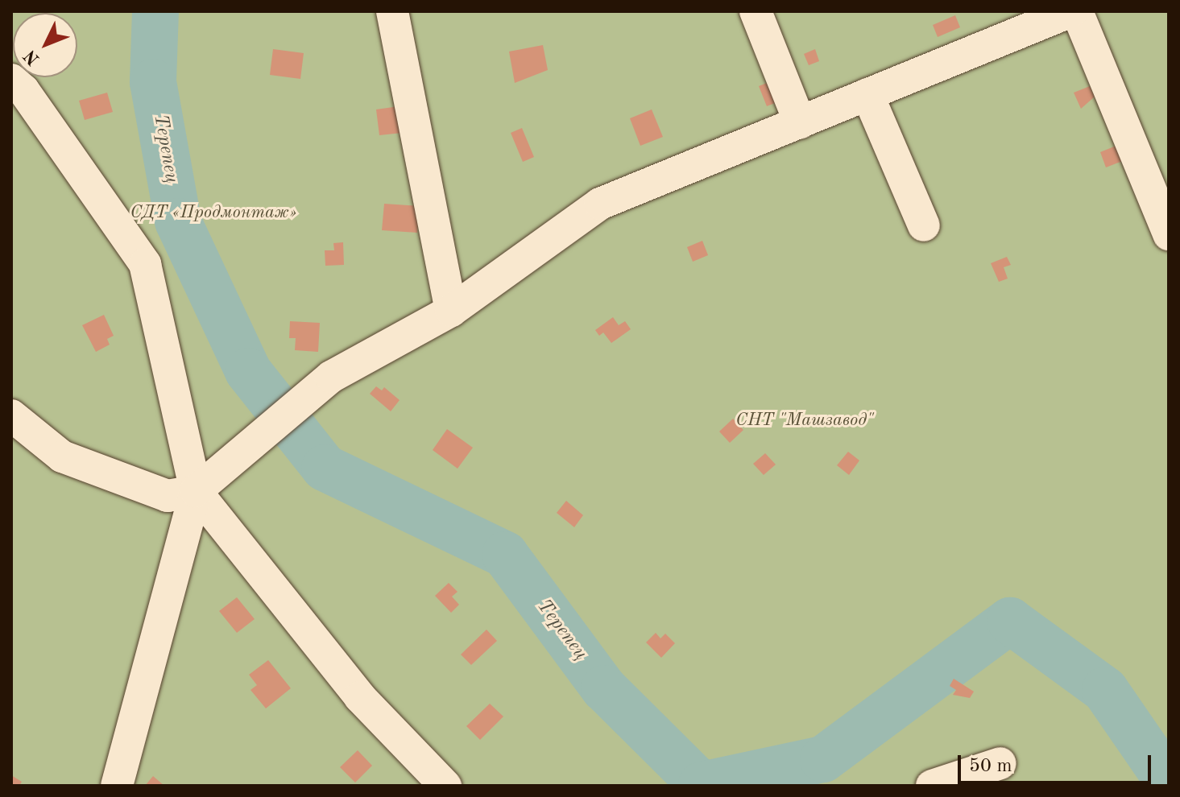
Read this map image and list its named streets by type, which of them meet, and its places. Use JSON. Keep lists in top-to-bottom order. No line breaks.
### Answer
{"water":["Терепец"],"parks":["СДТ «Продмонтаж»","СНТ \"Машзавод\""],"scale_bar":"50 m","north":"bottom left"}
